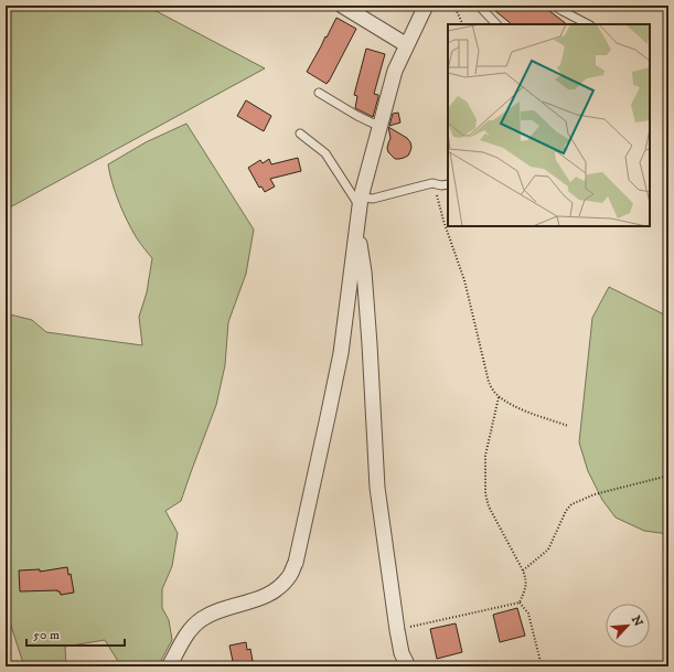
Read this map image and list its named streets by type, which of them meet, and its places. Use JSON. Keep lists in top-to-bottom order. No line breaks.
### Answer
{"scale_bar":"50 m","north":"top right"}
